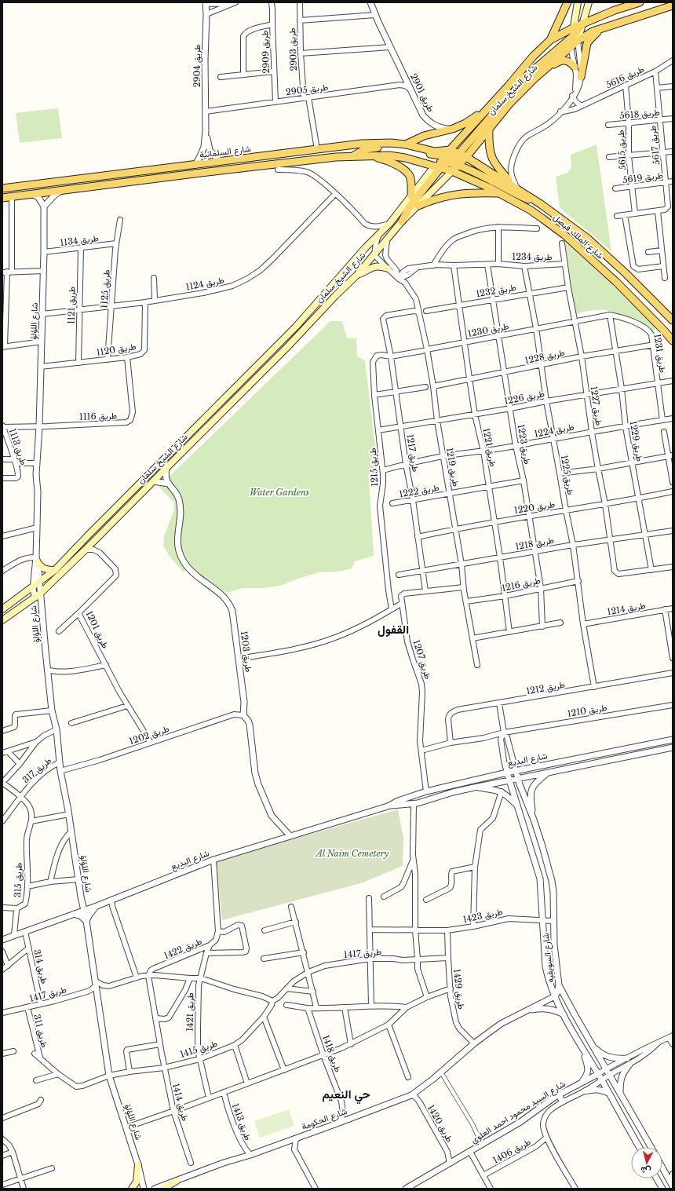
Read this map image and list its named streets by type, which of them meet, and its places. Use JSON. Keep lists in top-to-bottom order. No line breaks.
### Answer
{"streets":{"main road":["شارع الشيخ سلمان","شارع السلمانية","شارع الملك فيصل"],"street":["طريق 2903","طريق 2909","طريق 2904","طريق 5616","طريق 2905","طريق 2901","طريق 5618","طريق 5617","طريق 5615","طريق 5619","طريق 1134","طريق 1234","طريق 1124","طريق 1125","طريق 1232","طريق 1121","شارع اللؤلؤ","طريق 1230","طريق 1120","طريق 1231","طريق 1228","طريق 1226","طريق 1227","طريق 1116","طريق 1224","طريق 1229","طريق 1223","طريق 1113","طريق 1221","طريق 1217","طريق 1215","طريق 1219","طريق 1225","طريق 1222","طريق 1220","طريق 1218","طريق 1216","طريق 1214","طريق 1201","طريق 1203","طريق 1207","طريق 1212","طريق 1210","طريق 1202","شارع البديع","طريق 317","طريق 315","طريق 1423","طريق 1422","طريق 1417","شارع السويفيه","طريق 314","طريق 1429","طريق 1421","طريق 311","طريق 1415","طريق 1418","طريق 1414","شارع السيد محمود احمد العلوي","شارع الحكومة","طريق 1413","طريق 1420","طريق 1406"]},"crossings":[["طريق 2903","طريق 2905"],["طريق 2903","طريق 2901"],["طريق 2903","شارع السلمانية"],["طريق 2909","طريق 2905"],["طريق 2904","طريق 2905"],["طريق 2904","شارع السلمانية"],["طريق 5616","طريق 5617"],["طريق 5616","طريق 5615"],["طريق 2905","طريق 2901"],["شارع الشيخ سلمان","شارع السلمانية"],["شارع الشيخ سلمان","شارع الملك فيصل"],["شارع الشيخ سلمان","شارع اللؤلؤ"],["شارع الشيخ سلمان","طريق 1219"],["شارع الشيخ سلمان","طريق 1201"],["شارع الشيخ سلمان","طريق 1203"],["طريق 5618","طريق 5617"],["طريق 5618","طريق 5615"],["طريق 5617","طريق 5619"],["طريق 5615","طريق 5619"],["شارع السلمانية","شارع الملك فيصل"],["طريق 1134","طريق 1125"],["طريق 1134","طريق 1121"],["طريق 1134","شارع اللؤلؤ"],["طريق 1234","طريق 1227"],["طريق 1234","طريق 1223"],["طريق 1234","طريق 1221"],["طريق 1234","طريق 1219"],["طريق 1234","طريق 1225"],["طريق 1124","طريق 1125"],["طريق 1124","طريق 1121"],["طريق 1124","شارع اللؤلؤ"],["طريق 1124","طريق 1120"],["طريق 1125","طريق 1120"],["طريق 1232","طريق 1227"],["طريق 1232","طريق 1223"],["طريق 1232","طريق 1221"],["طريق 1232","طريق 1225"],["طريق 1121","طريق 1120"],["شارع اللؤلؤ","طريق 1120"],["شارع اللؤلؤ","طريق 1116"],["شارع اللؤلؤ","طريق 1202"],["شارع اللؤلؤ","شارع البديع"],["شارع اللؤلؤ","طريق 317"],["شارع اللؤلؤ","طريق 1417"],["شارع اللؤلؤ","طريق 311"],["شارع اللؤلؤ","طريق 1415"],["طريق 1230","طريق 1231"],["طريق 1230","طريق 1227"],["طريق 1230","طريق 1229"],["طريق 1230","طريق 1223"],["طريق 1230","طريق 1221"],["طريق 1230","طريق 1217"],["طريق 1230","طريق 1215"],["طريق 1230","طريق 1219"],["طريق 1230","طريق 1225"],["طريق 1120","طريق 1116"],["طريق 1231","طريق 1228"],["طريق 1231","طريق 1226"],["طريق 1231","طريق 1224"],["طريق 1231","طريق 1229"],["طريق 1228","طريق 1227"],["طريق 1228","طريق 1229"],["طريق 1228","طريق 1223"],["طريق 1228","طريق 1221"],["طريق 1228","طريق 1219"],["طريق 1228","طريق 1225"],["طريق 1226","طريق 1227"],["طريق 1226","طريق 1229"],["طريق 1226","طريق 1223"],["طريق 1226","طريق 1221"],["طريق 1226","طريق 1217"],["طريق 1226","طريق 1215"],["طريق 1226","طريق 1219"],["طريق 1226","طريق 1225"],["طريق 1227","طريق 1224"],["طريق 1227","طريق 1229"],["طريق 1227","طريق 1220"],["طريق 1227","طريق 1218"],["طريق 1116","طريق 1113"],["طريق 1224","طريق 1229"],["طريق 1224","طريق 1223"],["طريق 1224","طريق 1221"],["طريق 1224","طريق 1217"],["طريق 1224","طريق 1215"],["طريق 1224","طريق 1219"],["طريق 1224","طريق 1225"],["طريق 1229","طريق 1220"],["طريق 1229","طريق 1218"],["طريق 1223","طريق 1222"],["طريق 1223","طريق 1220"],["طريق 1223","طريق 1218"],["طريق 1223","طريق 1216"],["طريق 1221","طريق 1222"],["طريق 1221","طريق 1220"],["طريق 1221","طريق 1218"],["طريق 1221","طريق 1216"],["طريق 1217","طريق 1219"],["طريق 1217","طريق 1222"],["طريق 1217","طريق 1220"],["طريق 1217","طريق 1218"],["طريق 1219","طريق 1222"],["طريق 1219","طريق 1220"],["طريق 1219","طريق 1218"],["طريق 1219","طريق 1216"],["طريق 1225","طريق 1220"],["طريق 1225","طريق 1218"],["طريق 1225","طريق 1216"],["طريق 1225","طريق 1214"],["طريق 1225","طريق 1212"],["طريق 1201","طريق 1202"],["طريق 1203","طريق 1202"],["طريق 1203","شارع البديع"],["طريق 1207","طريق 1210"],["طريق 1207","شارع البديع"],["طريق 1212","طريق 1210"],["شارع البديع","طريق 315"],["شارع البديع","شارع السويفيه"],["شارع البديع","طريق 314"],["طريق 317","طريق 315"],["طريق 1423","شارع السويفيه"],["طريق 1423","طريق 1429"],["طريق 1422","طريق 1421"],["طريق 1422","طريق 1414"],["طريق 1417","طريق 314"],["طريق 1417","طريق 1429"],["طريق 1417","طريق 311"],["طريق 1417","طريق 1415"],["شارع السويفيه","شارع السيد محمود احمد العلوي"],["شارع السويفيه","شارع الحكومة"],["طريق 1429","شارع الحكومة"],["طريق 1421","طريق 1415"],["طريق 311","طريق 1415"],["طريق 1415","طريق 1414"],["طريق 1418","شارع الحكومة"],["شارع السيد محمود احمد العلوي","طريق 1420"],["شارع السيد محمود احمد العلوي","طريق 1406"],["شارع الحكومة","طريق 1413"],["شارع الحكومة","طريق 1420"]],"districts":["القفول","حي النعيم"],"parks":["Water Gardens","Al Naim Cemetery"],"north":"bottom"}
